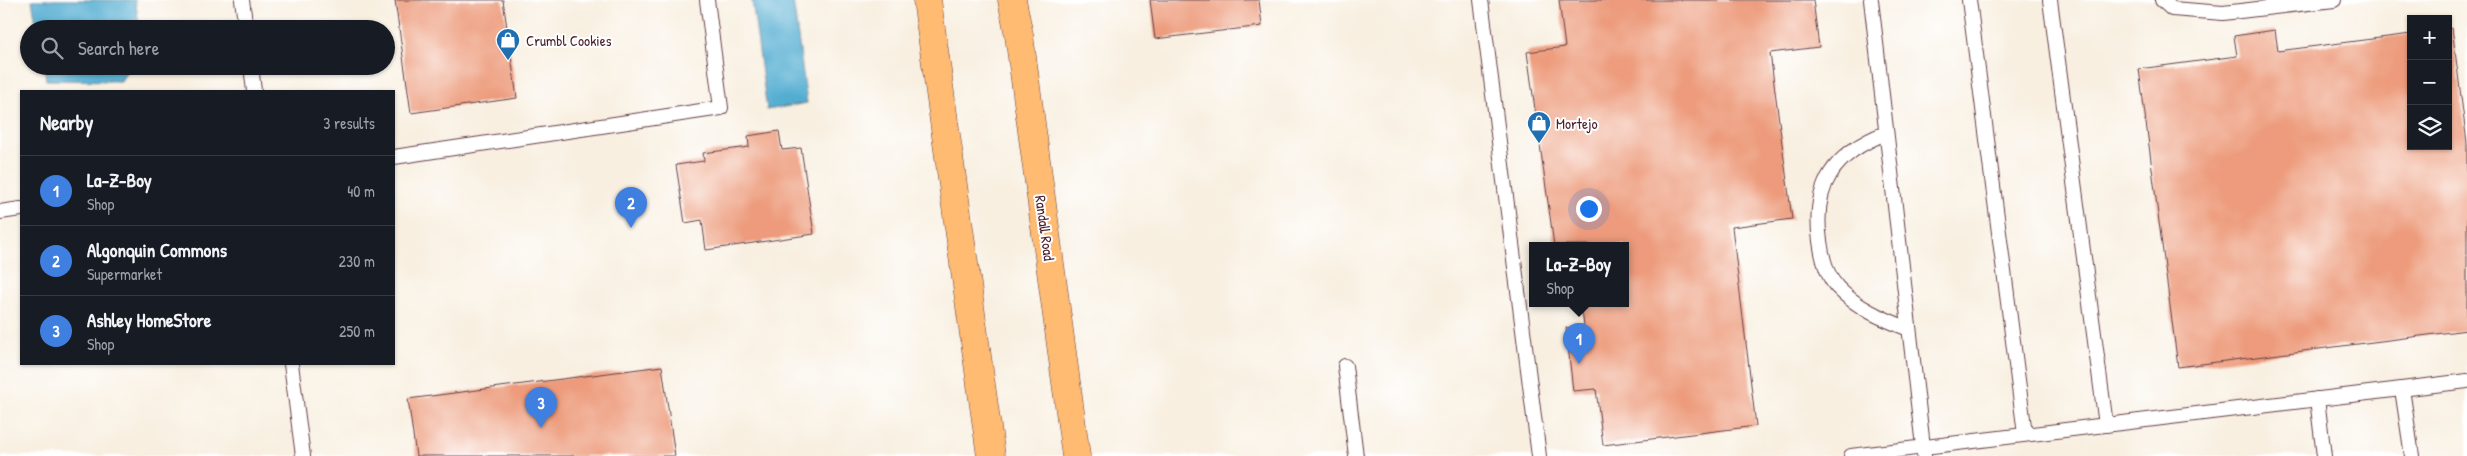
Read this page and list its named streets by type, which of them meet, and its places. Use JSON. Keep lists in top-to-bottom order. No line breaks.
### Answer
{"streets":{"main road":["Randall Road"]},"places":{"shop":["Crumbl Cookies","Mortejo"]},"page":{"map_buttons":["+","−"],"search":"Search here","heading":["Nearby","3 results"],"list":[{"mark":"1","name":"La-Z-Boy","note":"Shop","value":"40 m"},{"mark":"2","name":"Algonquin Commons","note":"Supermarket","value":"230 m"},{"mark":"3","name":"Ashley HomeStore","note":"Shop","value":"250 m"}],"pins":["2","1","3"],"popup":["La-Z-Boy","Shop"]}}
